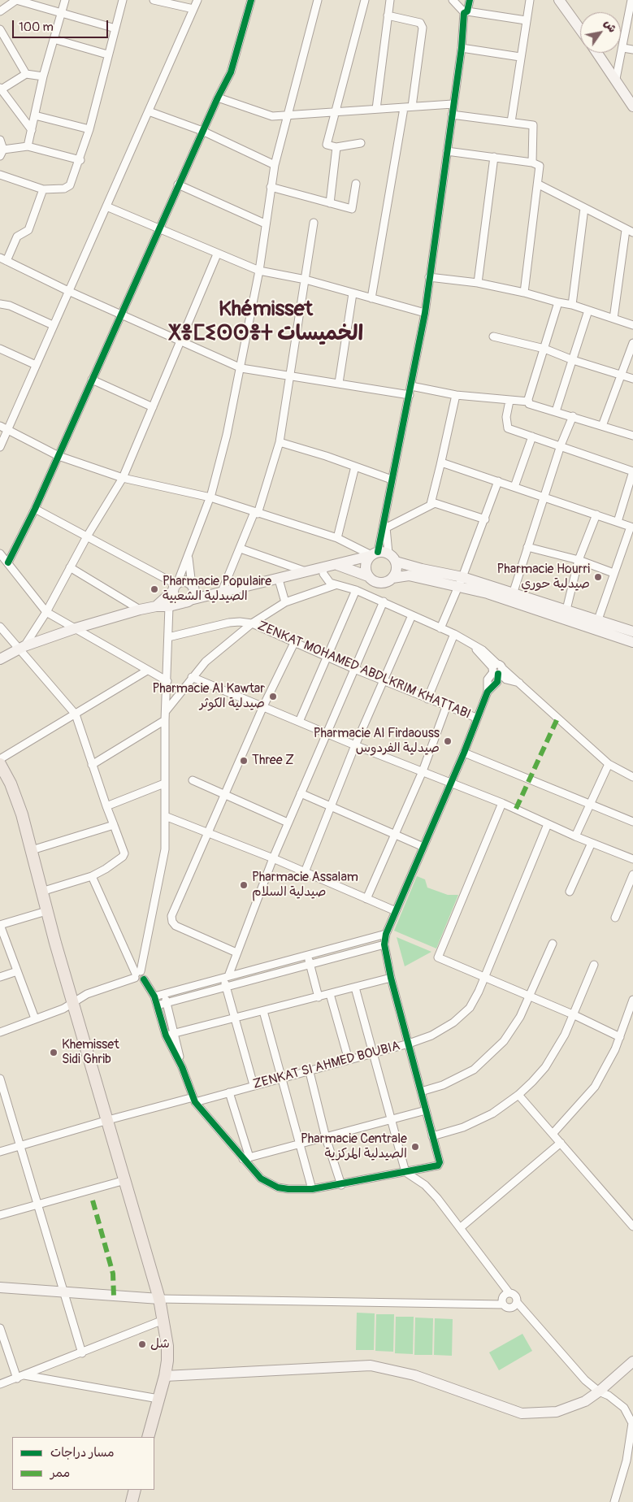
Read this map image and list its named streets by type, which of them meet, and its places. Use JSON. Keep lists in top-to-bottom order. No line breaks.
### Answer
{"streets":{"street":["ZENKAT MOHAMED ABDLKRIM KHATTABI","ZENKAT SI AHMED BOUBIA"]},"districts":["Khémisset ⵅⴻⵎⵉⵙⵙⴻⵜ الخميسات"],"places":["Pharmacie Hourri صيدلية حوري","Pharmacie Populaire الصيدلية الشعبية","Pharmacie Al Kawtar صيدلية الكوثر","Pharmacie Al Firdaouss صيدلية الفردوس","Three Z","Pharmacie Assalam صيدلية السلام","Khemisset Sidi Ghrib","Pharmacie Centrale الصيدلية المركزية","شل"],"legend":["مسار دراجات","ممر"],"scale_bar":"100 m","north":"top right"}
